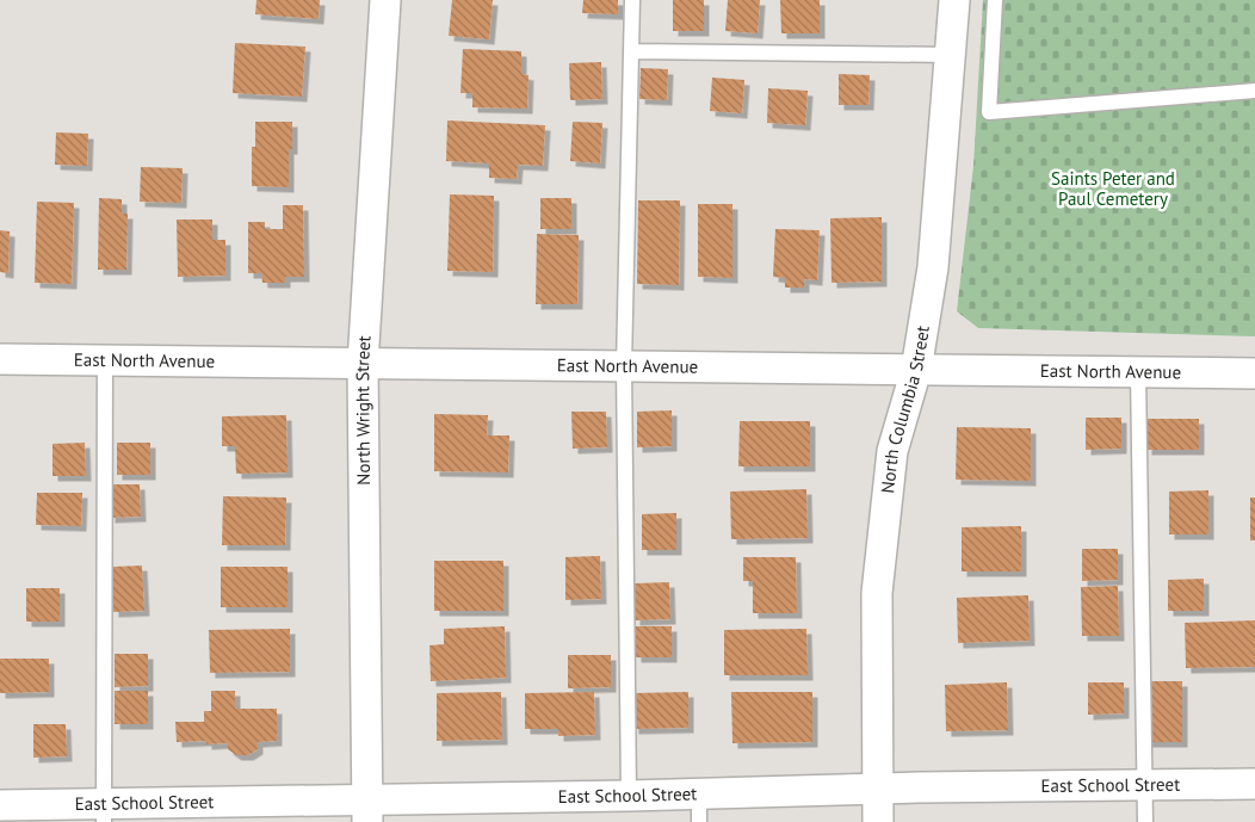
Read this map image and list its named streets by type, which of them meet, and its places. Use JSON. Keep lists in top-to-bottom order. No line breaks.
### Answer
{"streets":{"street":["East North Avenue","North Wright Street","North Columbia Street","East School Street"]},"crossings":[["East North Avenue","North Wright Street"],["East North Avenue","North Columbia Street"],["North Wright Street","East School Street"],["North Columbia Street","East School Street"]],"parks":["Saints Peter and Paul Cemetery"]}
